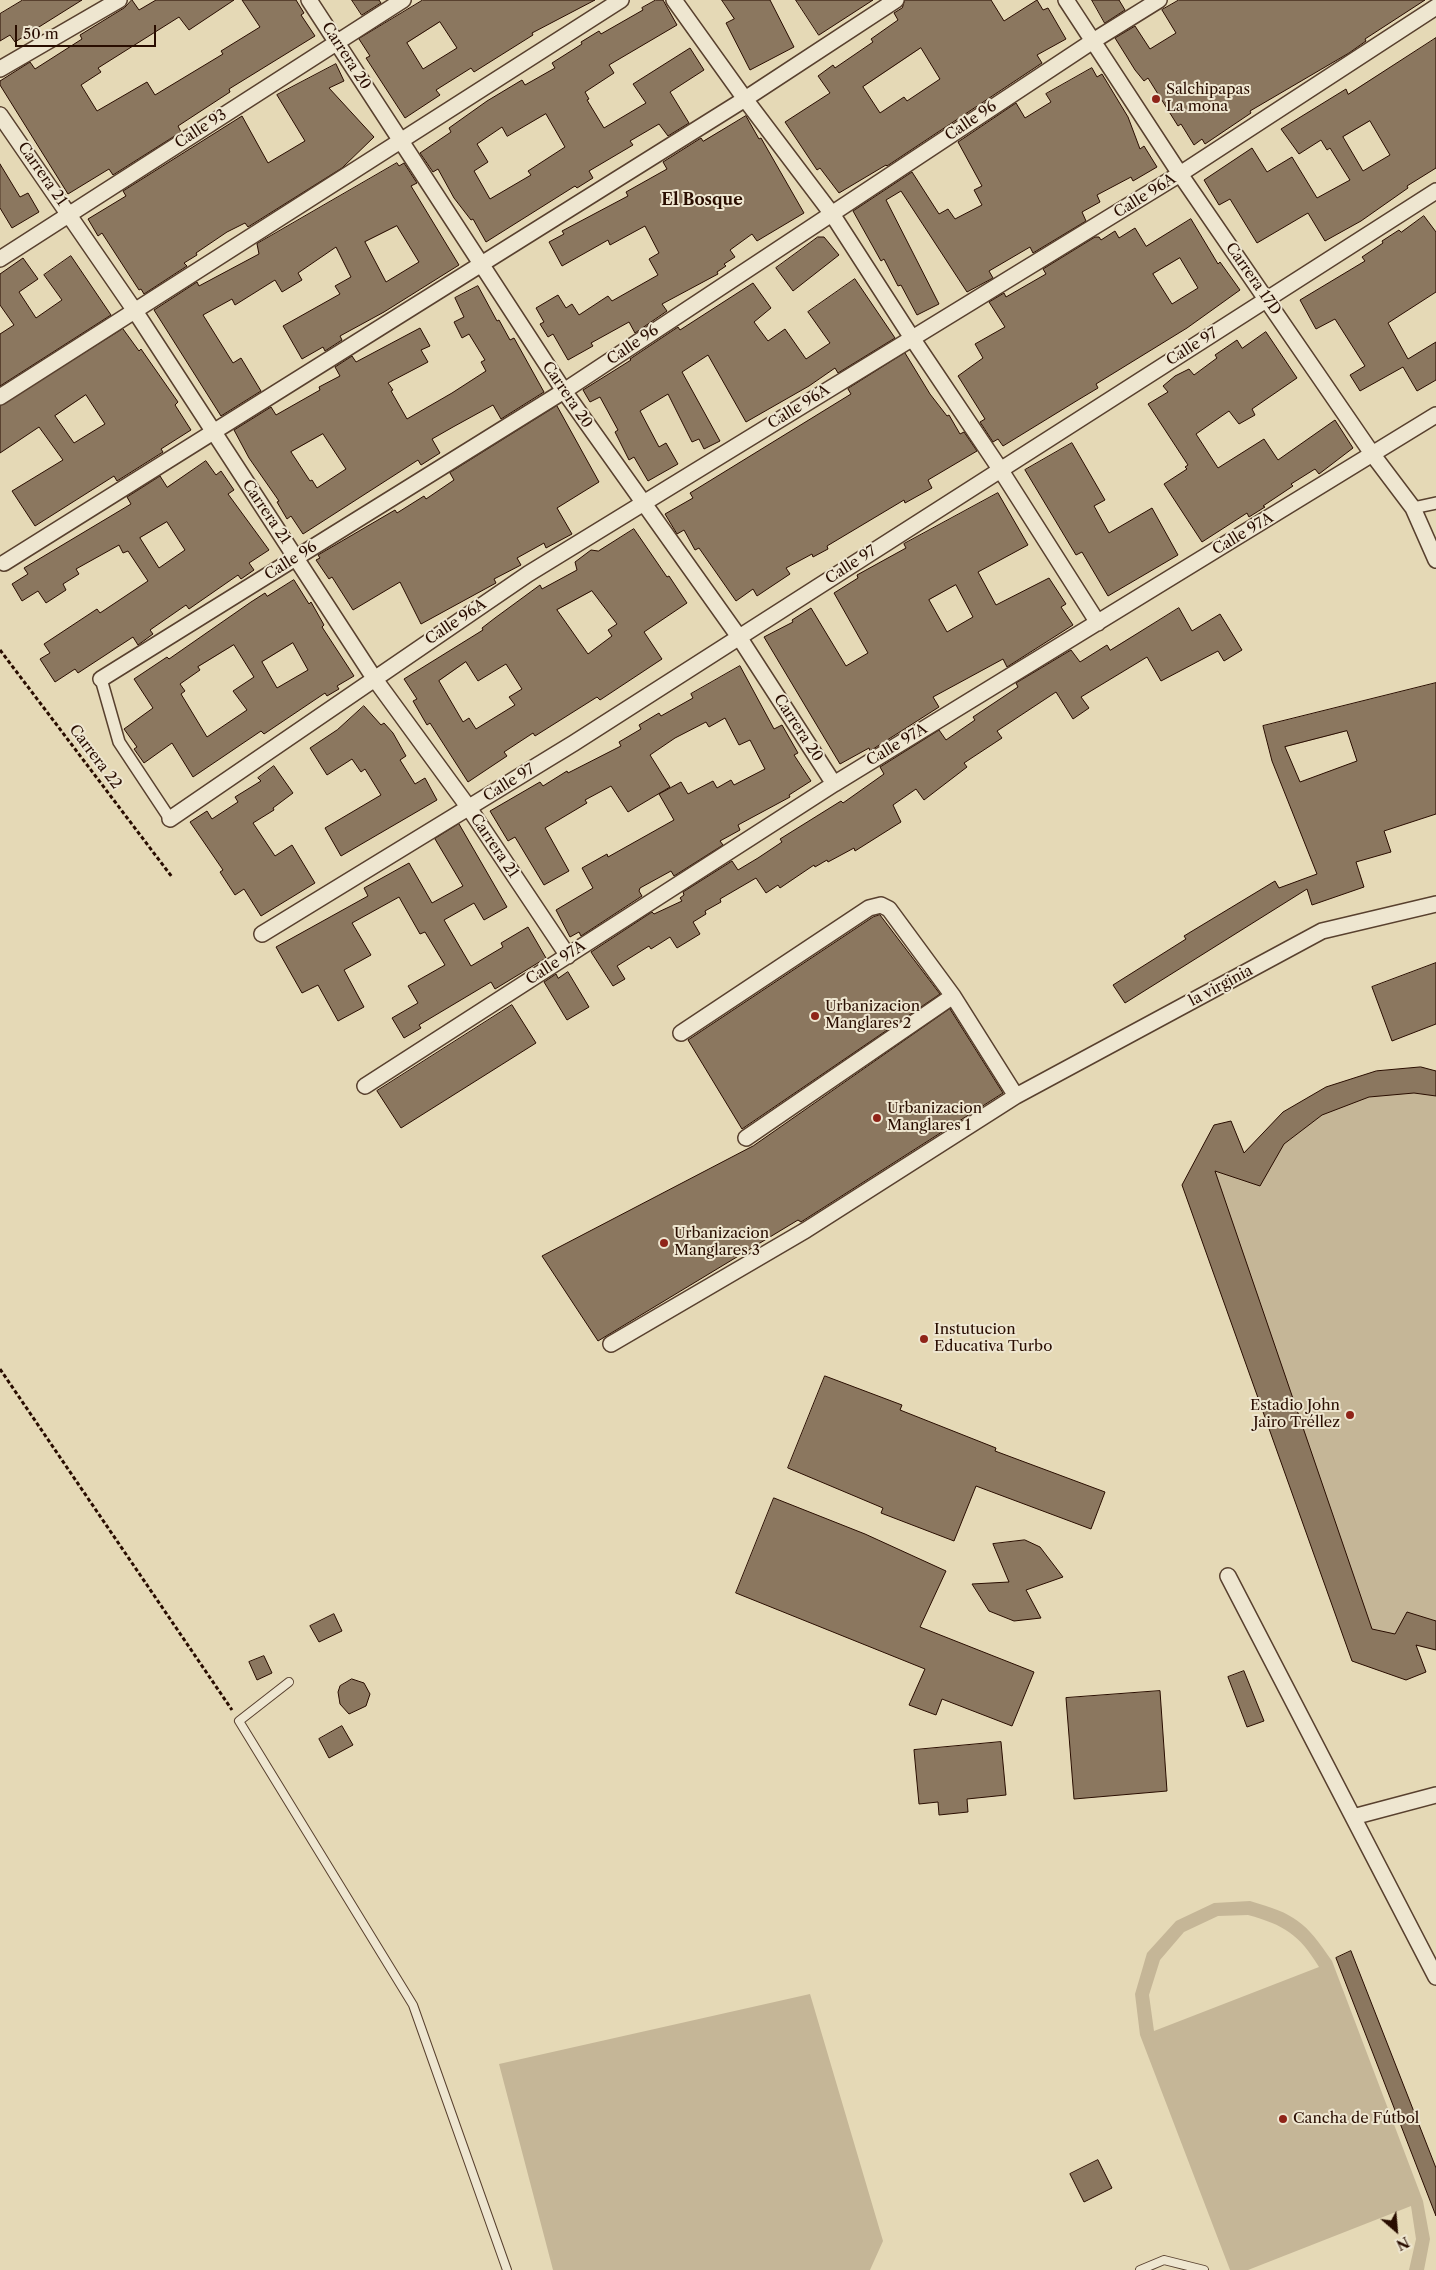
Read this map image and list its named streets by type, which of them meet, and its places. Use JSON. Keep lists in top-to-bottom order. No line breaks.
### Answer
{"streets":{"street":["Carrera 20","Calle 96","Calle 93","Carrera 21","Calle 96A","Carrera 17D","Calle 97","Calle 97A","la virginia"],"path":["Carrera 22"]},"crossings":[["Carrera 20","Calle 96"],["Carrera 20","Calle 93"],["Carrera 20","Calle 96A"],["Carrera 20","Calle 97"],["Carrera 20","Calle 97A"],["Calle 96","Carrera 21"],["Calle 96","Carrera 17D"],["Calle 93","Carrera 21"],["Carrera 21","Calle 96A"],["Carrera 21","Calle 97"],["Carrera 21","Calle 97A"],["Calle 96A","Carrera 17D"],["Carrera 17D","Calle 97"],["Carrera 17D","Calle 97A"]],"districts":["El Bosque"],"places":["Salchipapas La mona","Urbanizacion Manglares 2","Urbanizacion Manglares 1","Urbanizacion Manglares 3","Instutucion Educativa Turbo","Estadio John Jairo Tréllez","Cancha de Fútbol"],"scale_bar":"50 m","north":"bottom right"}
